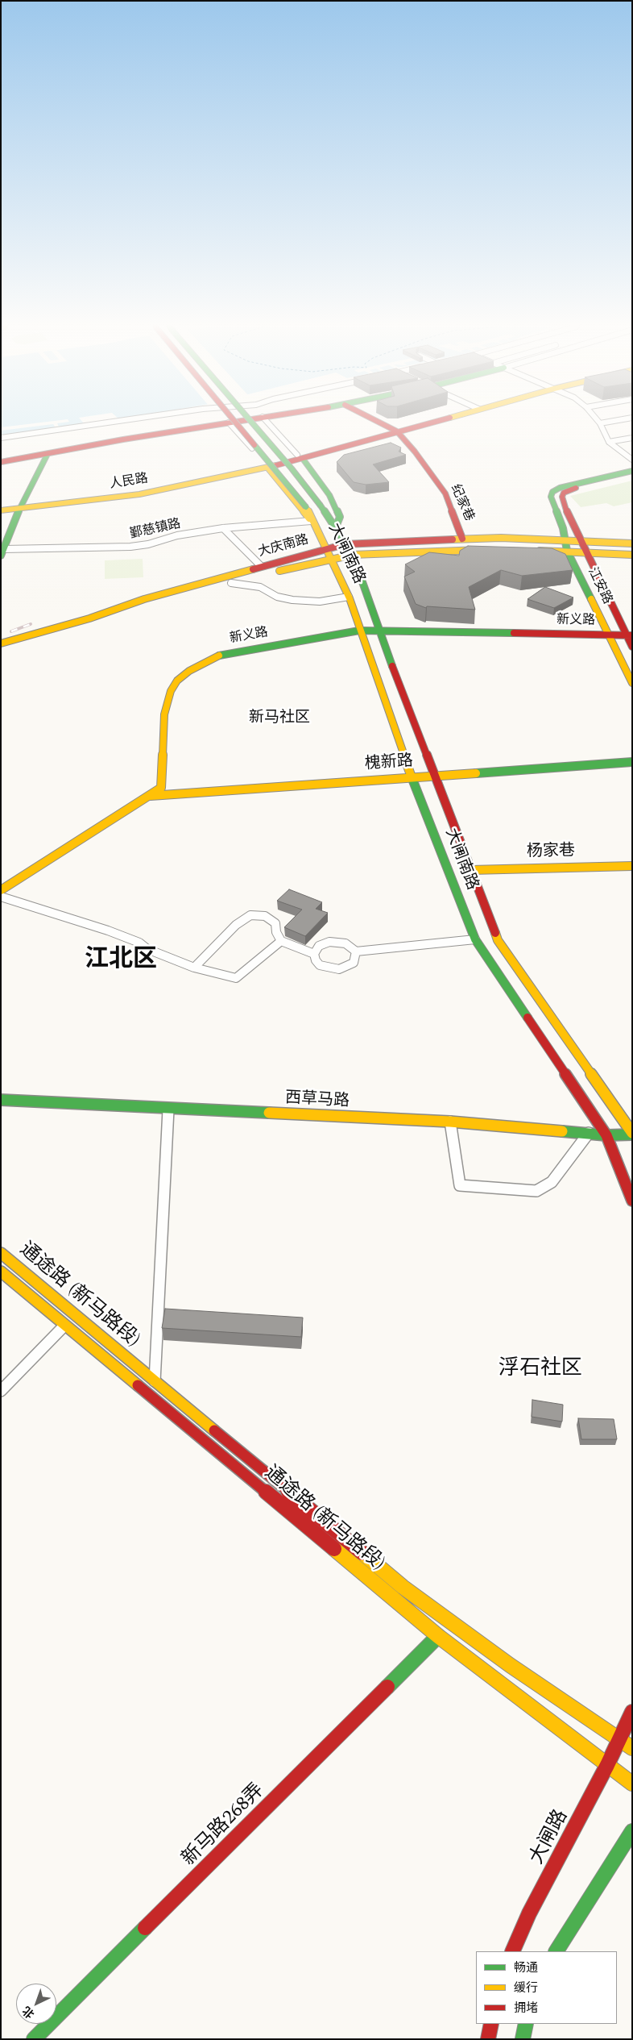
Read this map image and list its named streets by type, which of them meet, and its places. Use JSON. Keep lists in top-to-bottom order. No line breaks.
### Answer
{"streets":{"main road":["人民路","纪家巷","大庆南路","大闸南路","江安路","新义路","槐新路","杨家巷","西草马路","通途路 (新马路段)","新马路268弄","大闸路"],"street":["鄞慈镇路"]},"crossings":[["人民路","纪家巷"],["纪家巷","大庆南路"],["大庆南路","大闸南路"],["大庆南路","江安路"],["大闸南路","新义路"],["大闸南路","槐新路"],["大闸南路","杨家巷"],["大闸南路","西草马路"],["江安路","新义路"],["新义路","槐新路"],["通途路 (新马路段)","新马路268弄"],["通途路 (新马路段)","大闸路"]],"districts":["新马社区","江北区","浮石社区"],"legend":["畅通","缓行","拥堵"],"north":"bottom left"}
